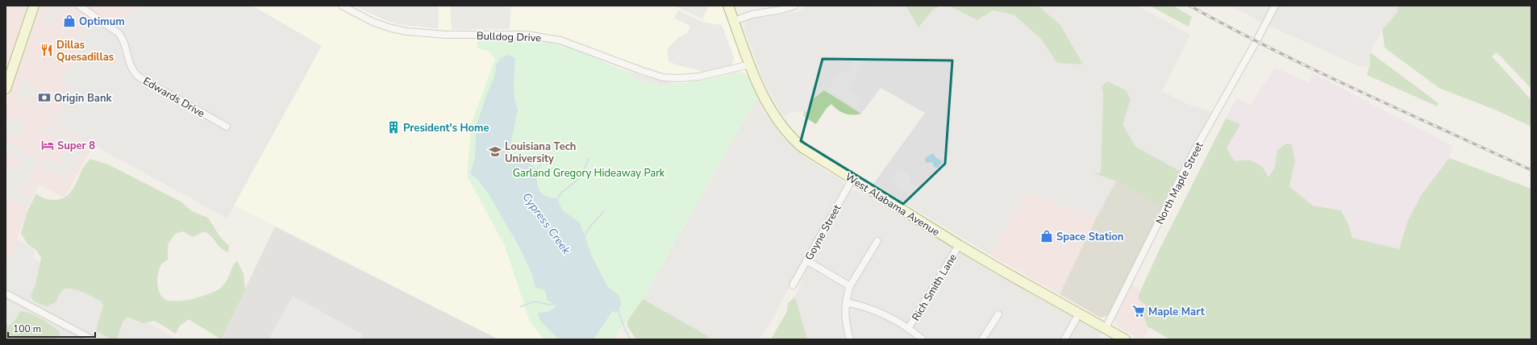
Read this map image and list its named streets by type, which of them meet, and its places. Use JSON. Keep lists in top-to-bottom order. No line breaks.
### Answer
{"streets":{"main road":["West Alabama Avenue"],"street":["Bulldog Drive","Edwards Drive","North Maple Street","Goyne Street","Rich Smith Lane"]},"crossings":[["Bulldog Drive","West Alabama Avenue"],["North Maple Street","West Alabama Avenue"],["West Alabama Avenue","Goyne Street"],["West Alabama Avenue","Rich Smith Lane"]],"water":["Cypress Creek"],"parks":["Garland Gregory Hideaway Park"],"places":{"shop":["Optimum","Space Station"],"restaurant":["Dillas Quesadillas"],"bank":["Origin Bank"],"building":["President's Home"],"hotel":["Super 8"],"school or university":["Louisiana Tech University"],"supermarket":["Maple Mart"]},"scale_bar":"100 m"}
